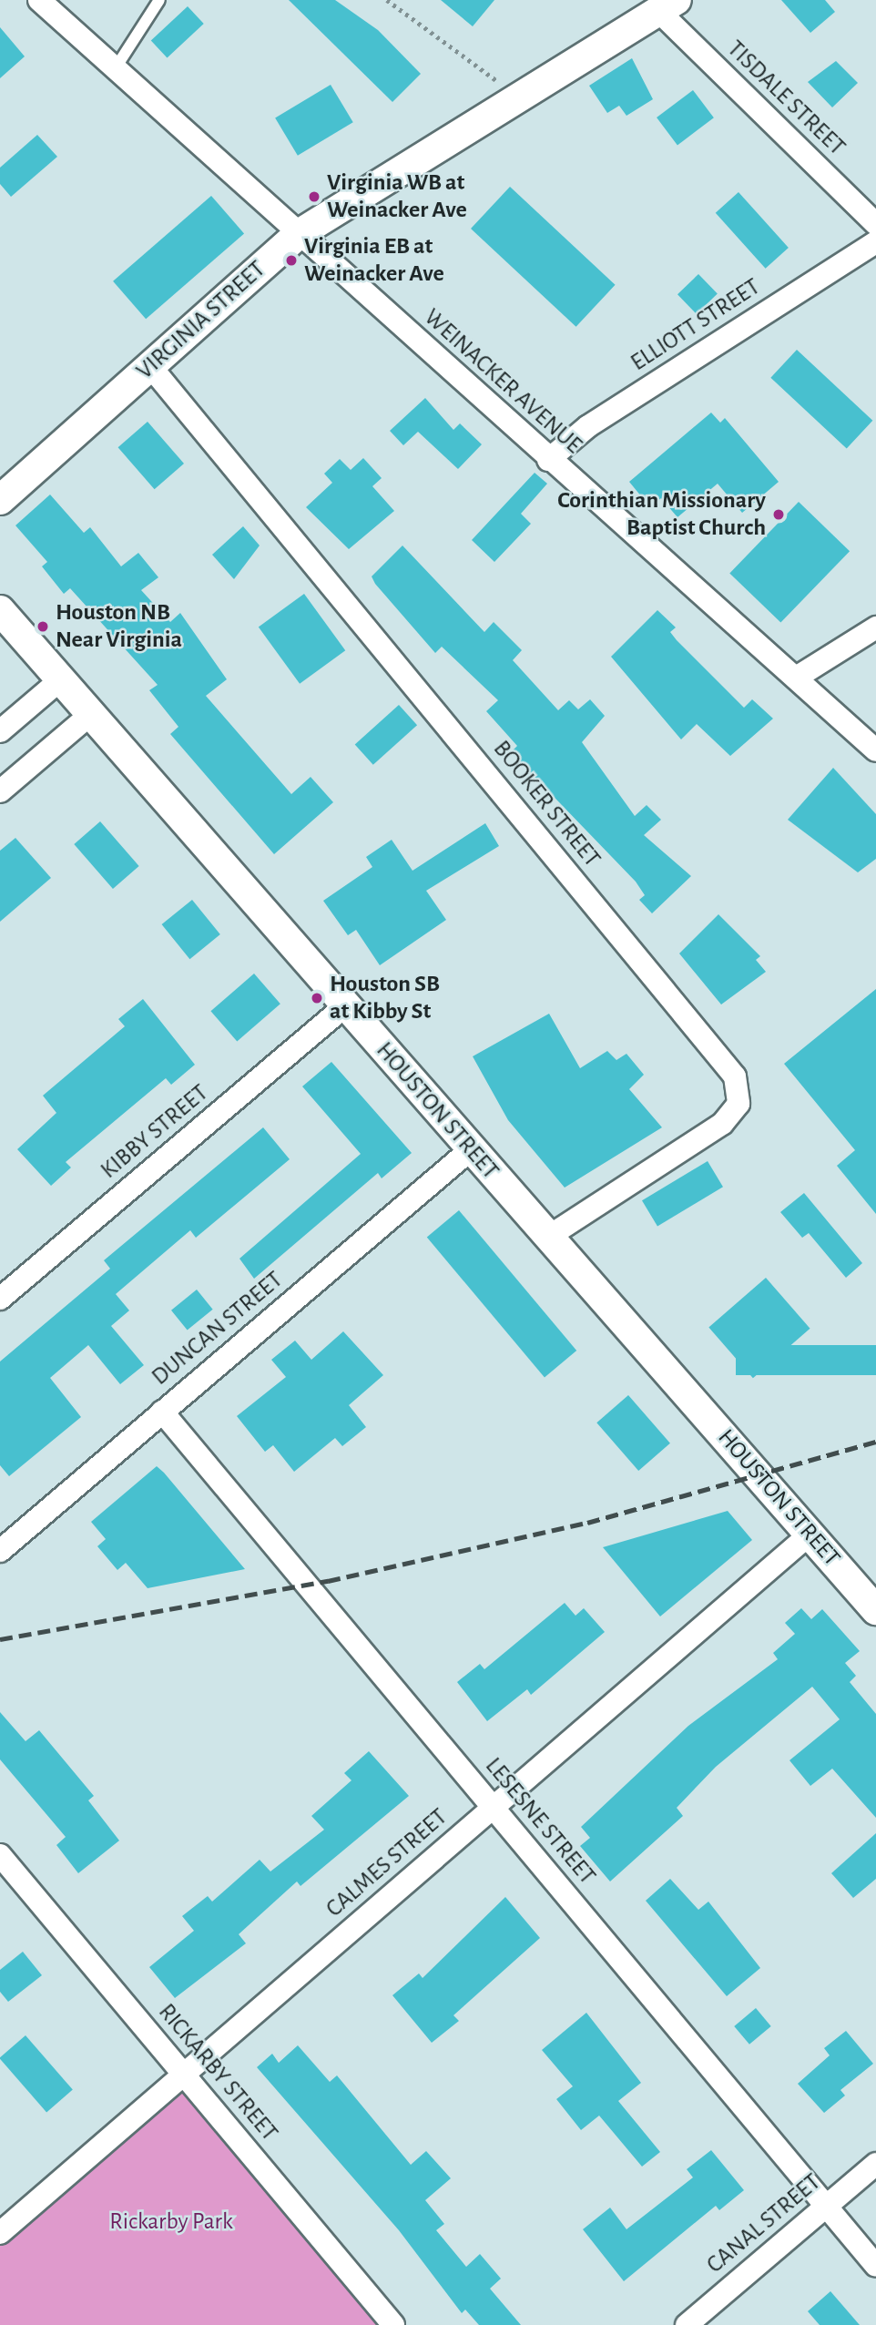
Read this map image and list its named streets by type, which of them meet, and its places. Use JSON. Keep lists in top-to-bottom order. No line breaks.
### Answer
{"streets":{"street":["TISDALE STREET","VIRGINIA STREET","ELLIOTT STREET","WEINACKER AVENUE","BOOKER STREET","HOUSTON STREET","KIBBY STREET","DUNCAN STREET","LESESNE STREET","CALMES STREET","RICKARBY STREET","CANAL STREET"]},"crossings":[["TISDALE STREET","VIRGINIA STREET"],["VIRGINIA STREET","WEINACKER AVENUE"],["VIRGINIA STREET","BOOKER STREET"],["ELLIOTT STREET","WEINACKER AVENUE"],["BOOKER STREET","HOUSTON STREET"],["HOUSTON STREET","KIBBY STREET"],["HOUSTON STREET","DUNCAN STREET"],["HOUSTON STREET","CALMES STREET"],["DUNCAN STREET","LESESNE STREET"],["LESESNE STREET","CALMES STREET"],["LESESNE STREET","CANAL STREET"],["CALMES STREET","RICKARBY STREET"]],"parks":["Rickarby Park"],"places":["Virginia WB at Weinacker Ave","Virginia EB at Weinacker Ave","Corinthian Missionary Baptist Church","Houston NB Near Virginia","Houston SB at Kibby St"]}
